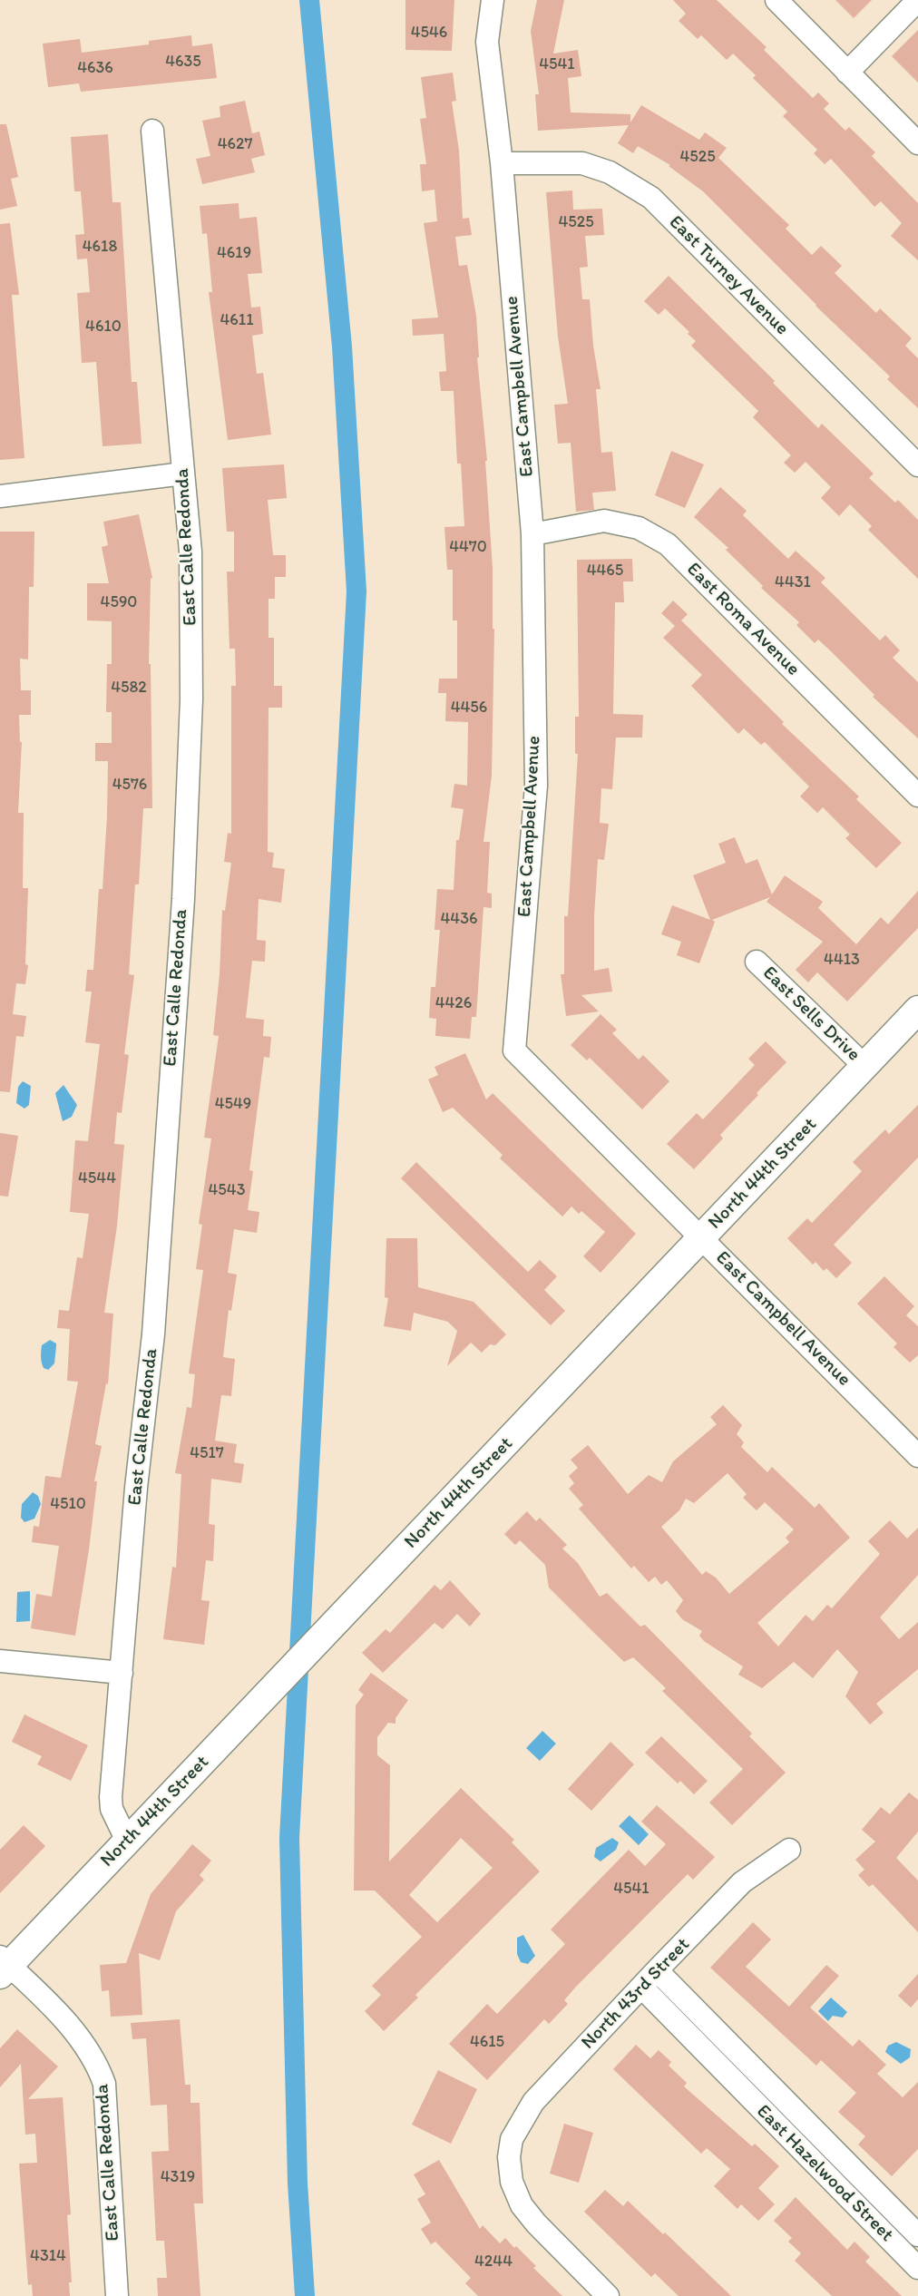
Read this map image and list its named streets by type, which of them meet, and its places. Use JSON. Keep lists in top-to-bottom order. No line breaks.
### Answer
{"streets":{"main road":["North 44th Street"],"street":["East Turney Avenue","East Campbell Avenue","East Calle Redonda","East Roma Avenue","East Sells Drive","North 43rd Street","East Hazelwood Street"]},"crossings":[["East Turney Avenue","East Campbell Avenue"],["East Campbell Avenue","East Roma Avenue"],["East Campbell Avenue","North 44th Street"],["East Calle Redonda","North 44th Street"],["East Sells Drive","North 44th Street"],["North 43rd Street","East Hazelwood Street"]],"house_numbers":["4546","4635","4541","4636","4627","4525","4525","4618","4619","4611","4610","4470","4465","4431","4590","4582","4456","4576","4436","4413","4426","4549","4544","4543","4517","4510","4541","4615","4319","4314","4244"]}
